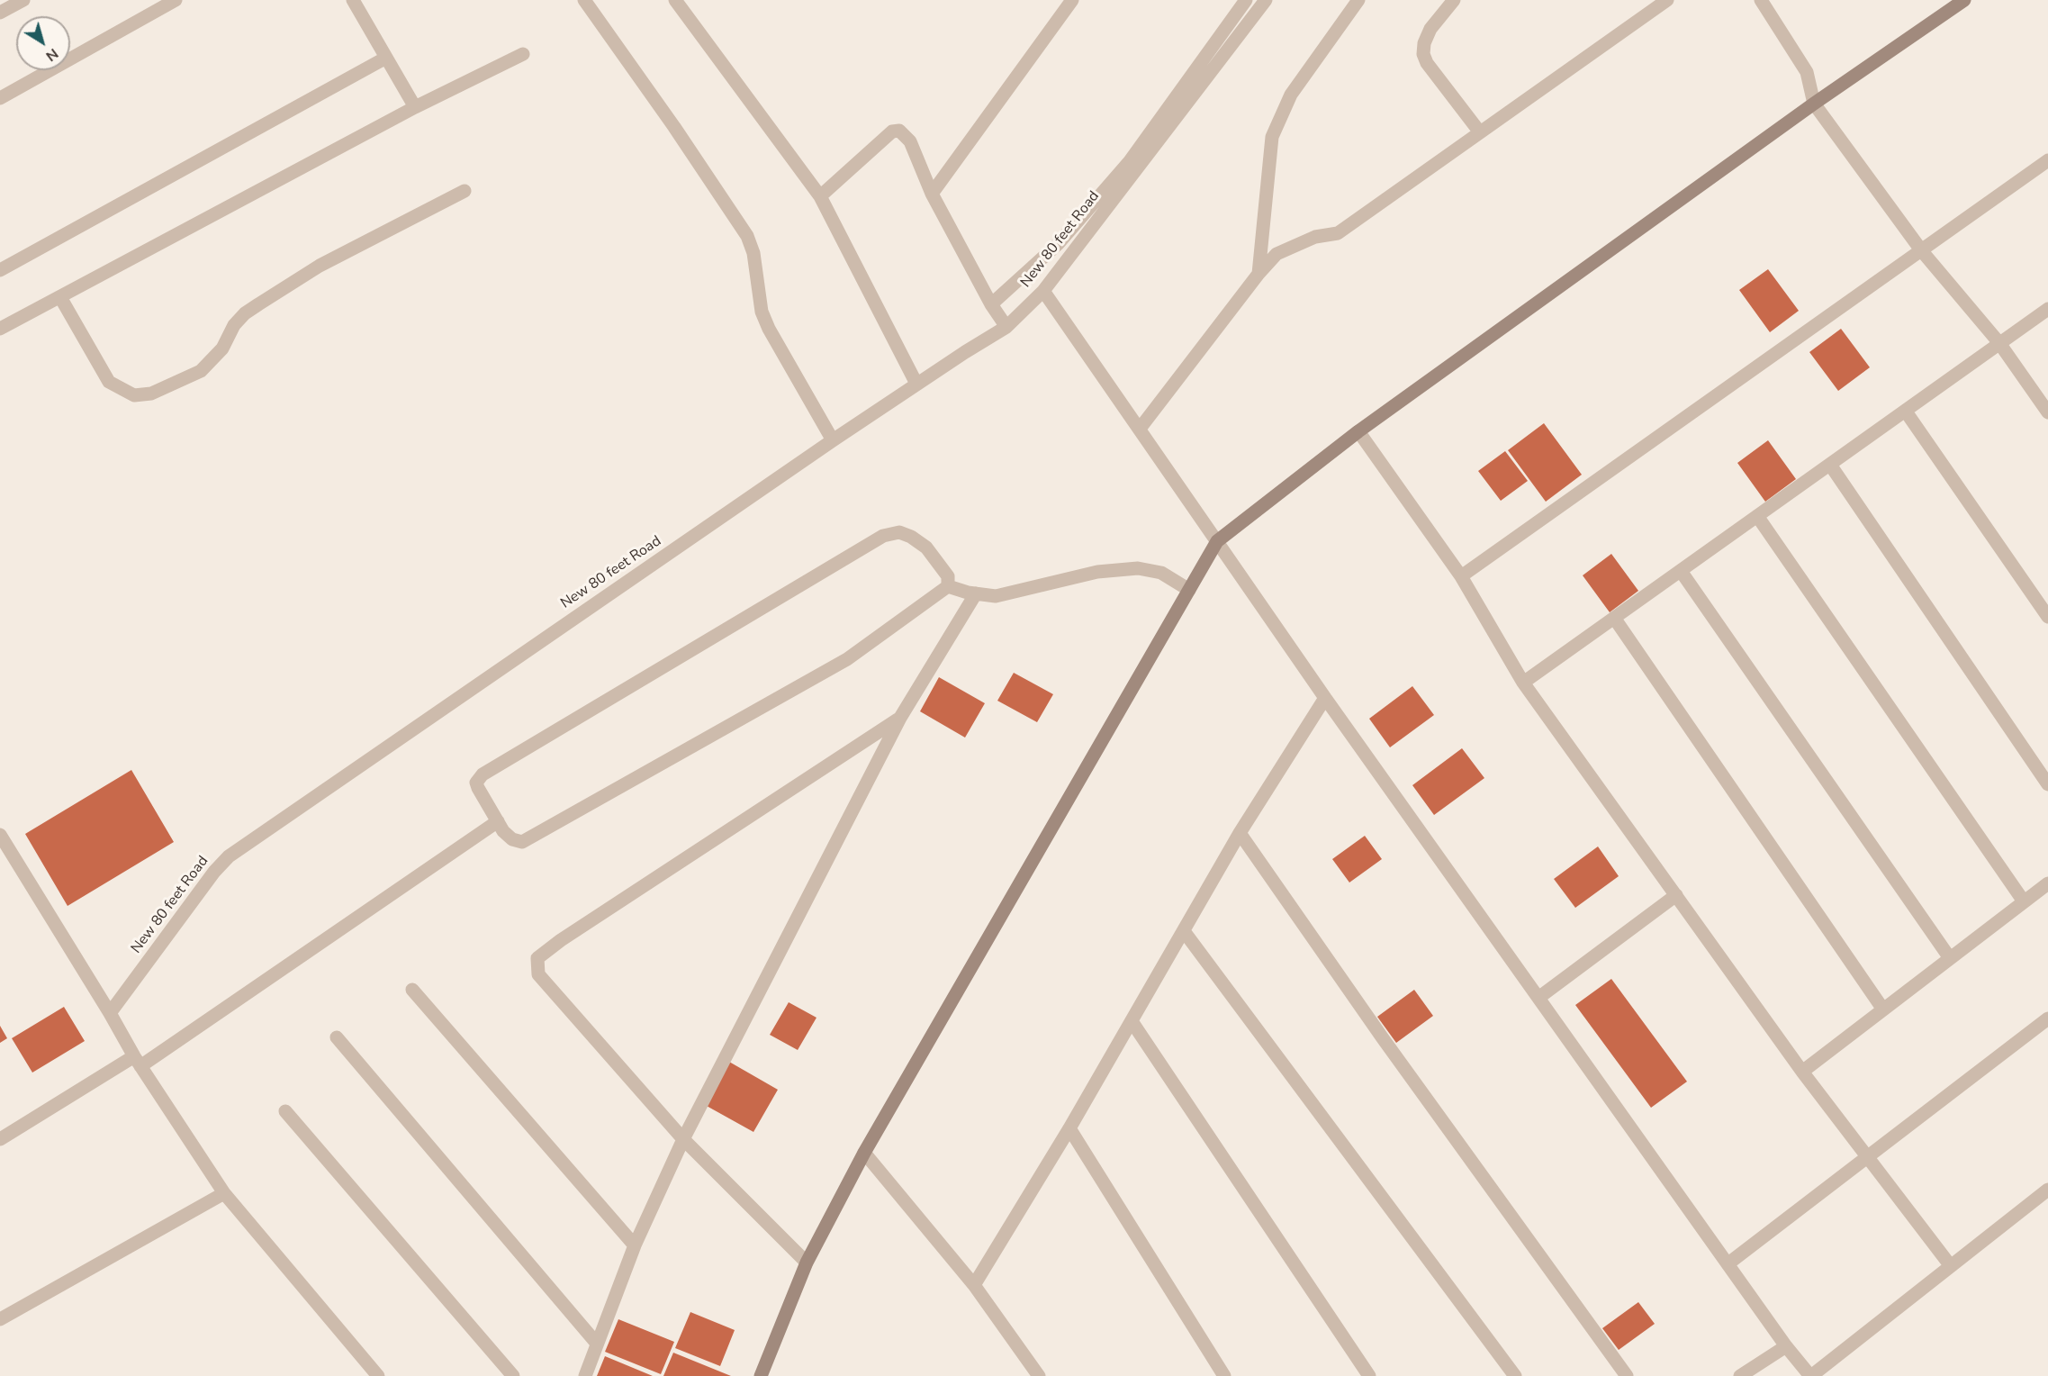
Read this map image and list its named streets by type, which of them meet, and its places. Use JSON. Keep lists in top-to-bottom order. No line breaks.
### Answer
{"streets":{"street":["New 80 feet Road"]},"north":"bottom right"}
